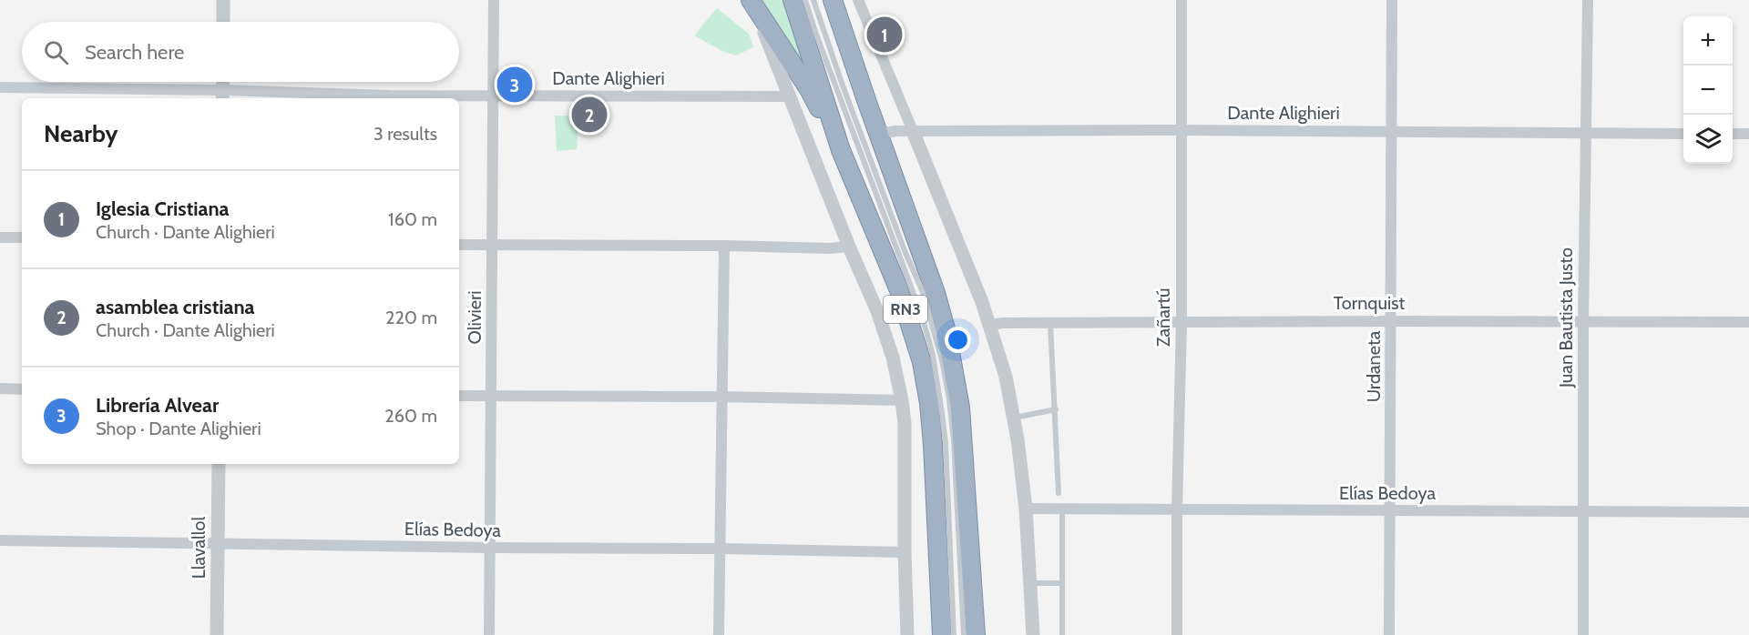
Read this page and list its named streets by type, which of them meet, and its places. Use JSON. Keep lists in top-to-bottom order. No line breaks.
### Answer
{"streets":{"highway":["RN3"],"street":["Dante Alighieri","Tornquist","Olivieri","Zañartú","Juan Bautista Justo","Urdaneta","Elías Bedoya","Llavallol"]},"crossings":[["Dante Alighieri","RN3"],["Dante Alighieri","Olivieri"],["Dante Alighieri","Zañartú"],["Dante Alighieri","Juan Bautista Justo"],["Dante Alighieri","Urdaneta"],["Tornquist","Zañartú"],["Tornquist","Juan Bautista Justo"],["Tornquist","Urdaneta"],["Olivieri","Elías Bedoya"],["Zañartú","Elías Bedoya"],["Juan Bautista Justo","Elías Bedoya"],["Urdaneta","Elías Bedoya"],["Elías Bedoya","Llavallol"]],"page":{"pins":["1","3","2"],"map_buttons":["+","−"],"search":"Search here","heading":["Nearby","3 results"],"list":[{"mark":"1","name":"Iglesia Cristiana","note":"Church · Dante Alighieri","value":"160 m"},{"mark":"2","name":"asamblea cristiana","note":"Church · Dante Alighieri","value":"220 m"},{"mark":"3","name":"Librería Alvear","note":"Shop · Dante Alighieri","value":"260 m"}]}}
